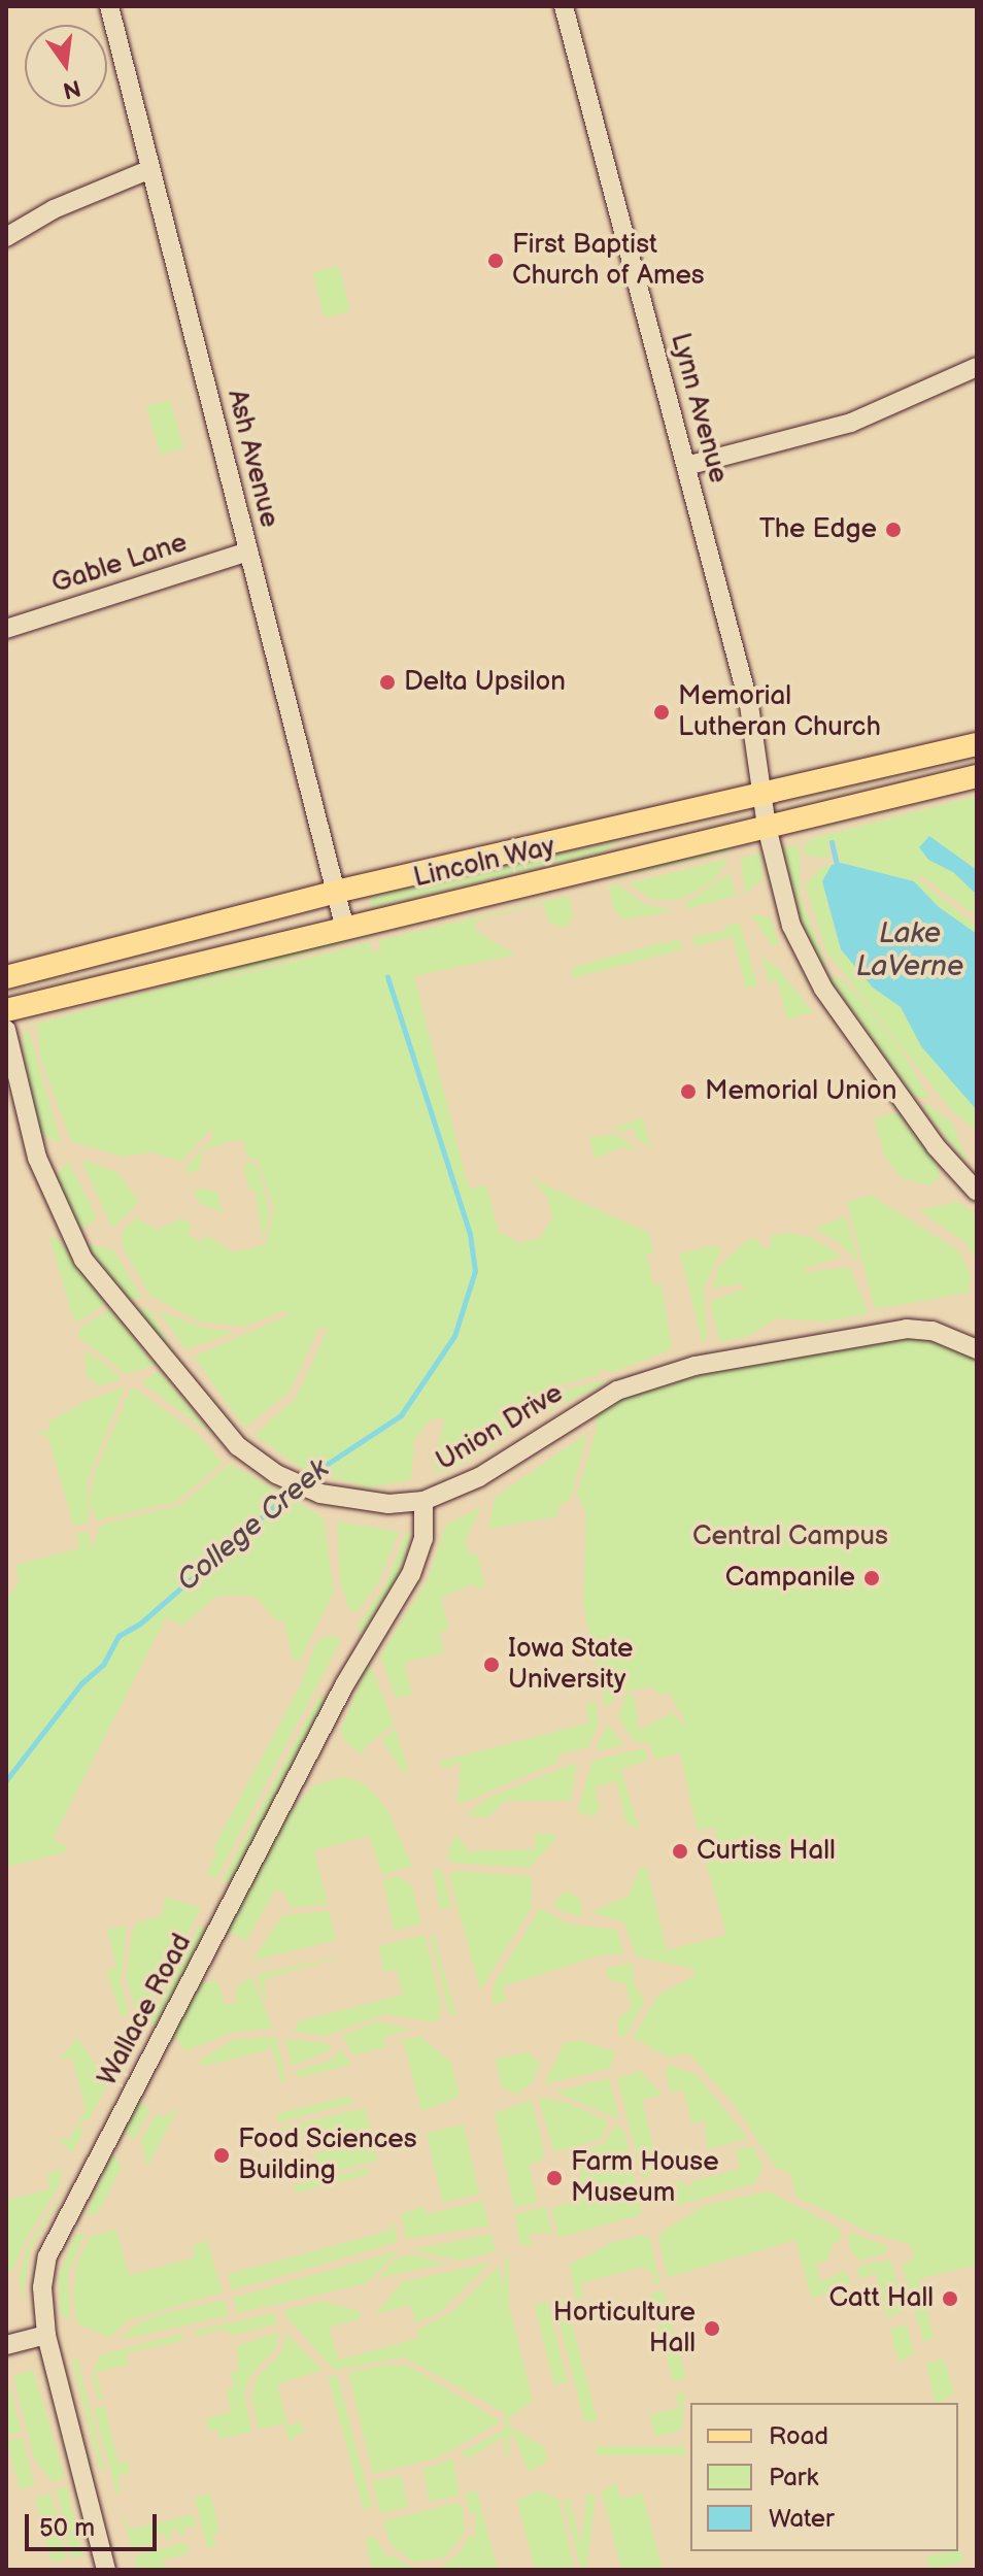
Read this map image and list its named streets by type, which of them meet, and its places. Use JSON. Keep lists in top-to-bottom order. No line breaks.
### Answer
{"streets":{"main road":["Lincoln Way"],"street":["Lynn Avenue","Ash Avenue","Gable Lane","Union Drive","Wallace Road"]},"crossings":[["Lynn Avenue","Lincoln Way"],["Ash Avenue","Gable Lane"],["Ash Avenue","Lincoln Way"],["Union Drive","Wallace Road"]],"water":["Lake LaVerne","College Creek"],"parks":["Central Campus"],"places":["First Baptist Church of Ames","The Edge","Delta Upsilon","Memorial Lutheran Church","Memorial Union","Campanile","Iowa State University","Curtiss Hall","Food Sciences Building","Farm House Museum","Catt Hall","Horticulture Hall"],"legend":["Road","Park","Water"],"scale_bar":"50 m","north":"bottom"}
